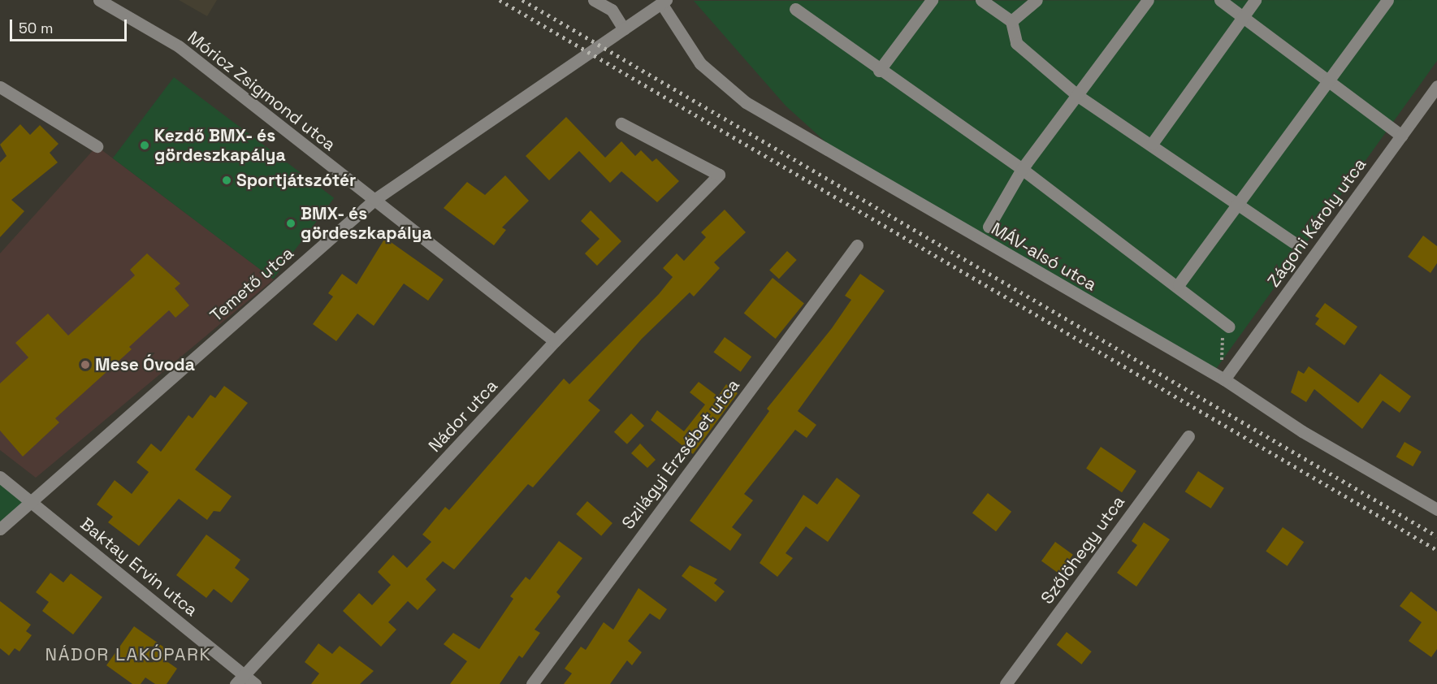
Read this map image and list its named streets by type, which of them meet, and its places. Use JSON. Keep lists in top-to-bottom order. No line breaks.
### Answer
{"streets":{"street":["Móricz Zsigmond utca","Zágoni Károly utca","MÁV-alsó utca","Temető utca","Nádor utca","Szilágyi Erzsébet utca","Szőlöhegy utca","Baktay Ervin utca"]},"crossings":[["Móricz Zsigmond utca","Temető utca"],["Móricz Zsigmond utca","Nádor utca"],["Zágoni Károly utca","MÁV-alsó utca"],["MÁV-alsó utca","Temető utca"],["Temető utca","Baktay Ervin utca"],["Nádor utca","Baktay Ervin utca"]],"districts":["NÁDOR LAKÓPARK"],"places":["Kezdő BMX- és gördeszkapálya","Sportjátszótér","BMX- és gördeszkapálya","Mese Óvoda"],"scale_bar":"50 m"}
